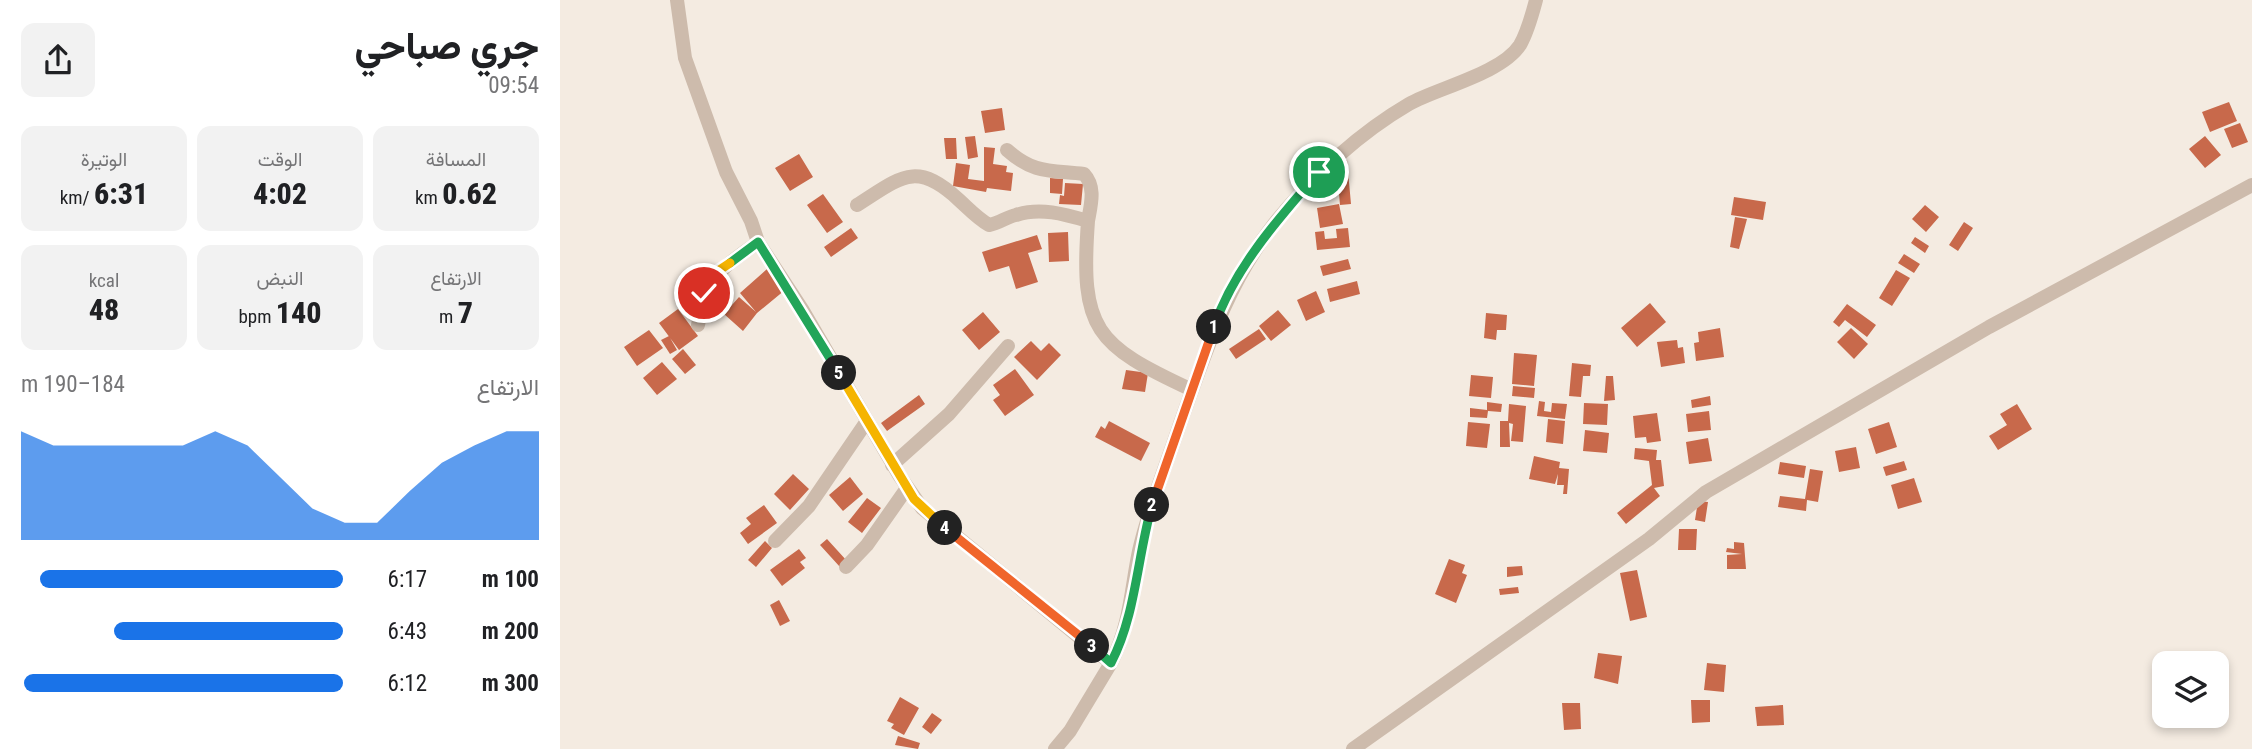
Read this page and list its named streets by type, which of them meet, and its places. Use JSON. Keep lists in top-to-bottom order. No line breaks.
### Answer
{"page":{"heading":["جري صباحي","09:54"],"stats":[["المسافة","0.62 km"],["الوقت","4:02"],["الوتيرة","6:31 /km"],["الارتفاع","7 m"],["النبض","140 bpm"],["kcal","48"]],"pins":["1","5","2","4","3"],"chart":["الارتفاع","184–190 m"],"list":[{"name":"100 m","note":"6:17"},{"name":"200 m","note":"6:43"},{"name":"300 m","note":"6:12"}]}}
